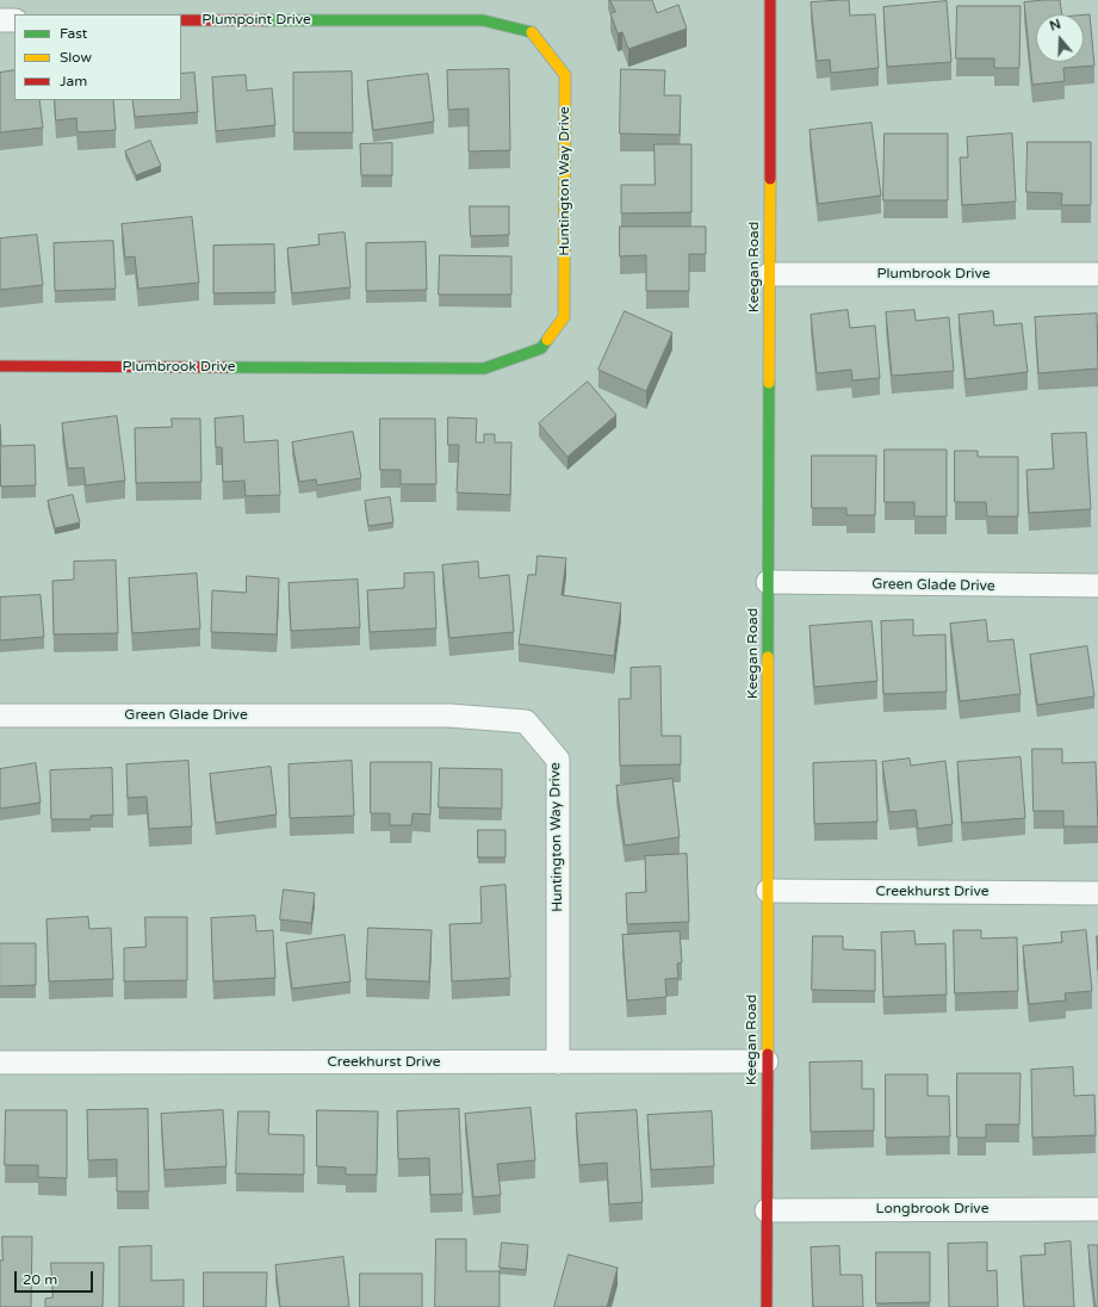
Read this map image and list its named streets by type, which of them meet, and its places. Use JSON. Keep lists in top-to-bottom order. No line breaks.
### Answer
{"streets":{"street":["Plumpoint Drive","Huntington Way Drive","Keegan Road","Plumbrook Drive","Green Glade Drive","Creekhurst Drive","Longbrook Drive"]},"crossings":[["Plumpoint Drive","Huntington Way Drive"],["Huntington Way Drive","Plumbrook Drive"],["Huntington Way Drive","Green Glade Drive"],["Huntington Way Drive","Creekhurst Drive"],["Keegan Road","Plumbrook Drive"],["Keegan Road","Green Glade Drive"],["Keegan Road","Creekhurst Drive"],["Keegan Road","Longbrook Drive"]],"legend":["Fast","Slow","Jam"],"scale_bar":"20 m","north":"top"}
